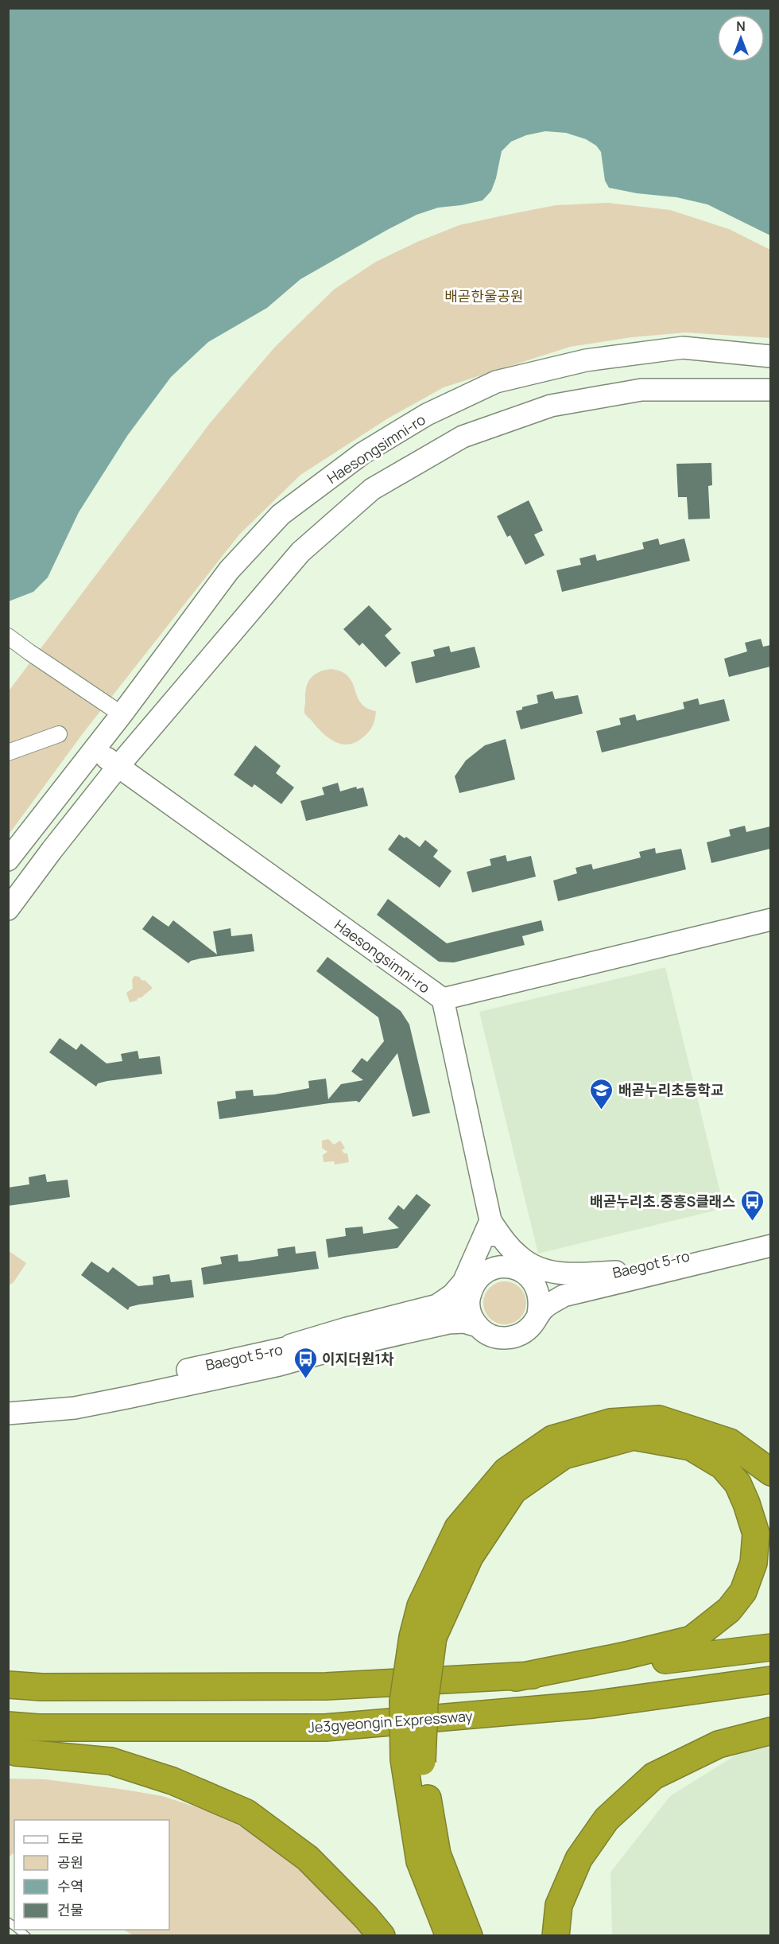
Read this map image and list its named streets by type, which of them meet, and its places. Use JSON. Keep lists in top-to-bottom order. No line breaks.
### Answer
{"streets":{"highway":["Je3gyeongin Expressway"],"street":["Haesongsimni-ro","Baegot 5-ro"]},"parks":["배곧한울공원"],"places":{"school or university":["배곧누리초등학교"],"bus stop":["배곧누리초.중흥S클래스","이지더원1차"]},"legend":["도로","공원","수역","건물"],"north":"top"}
